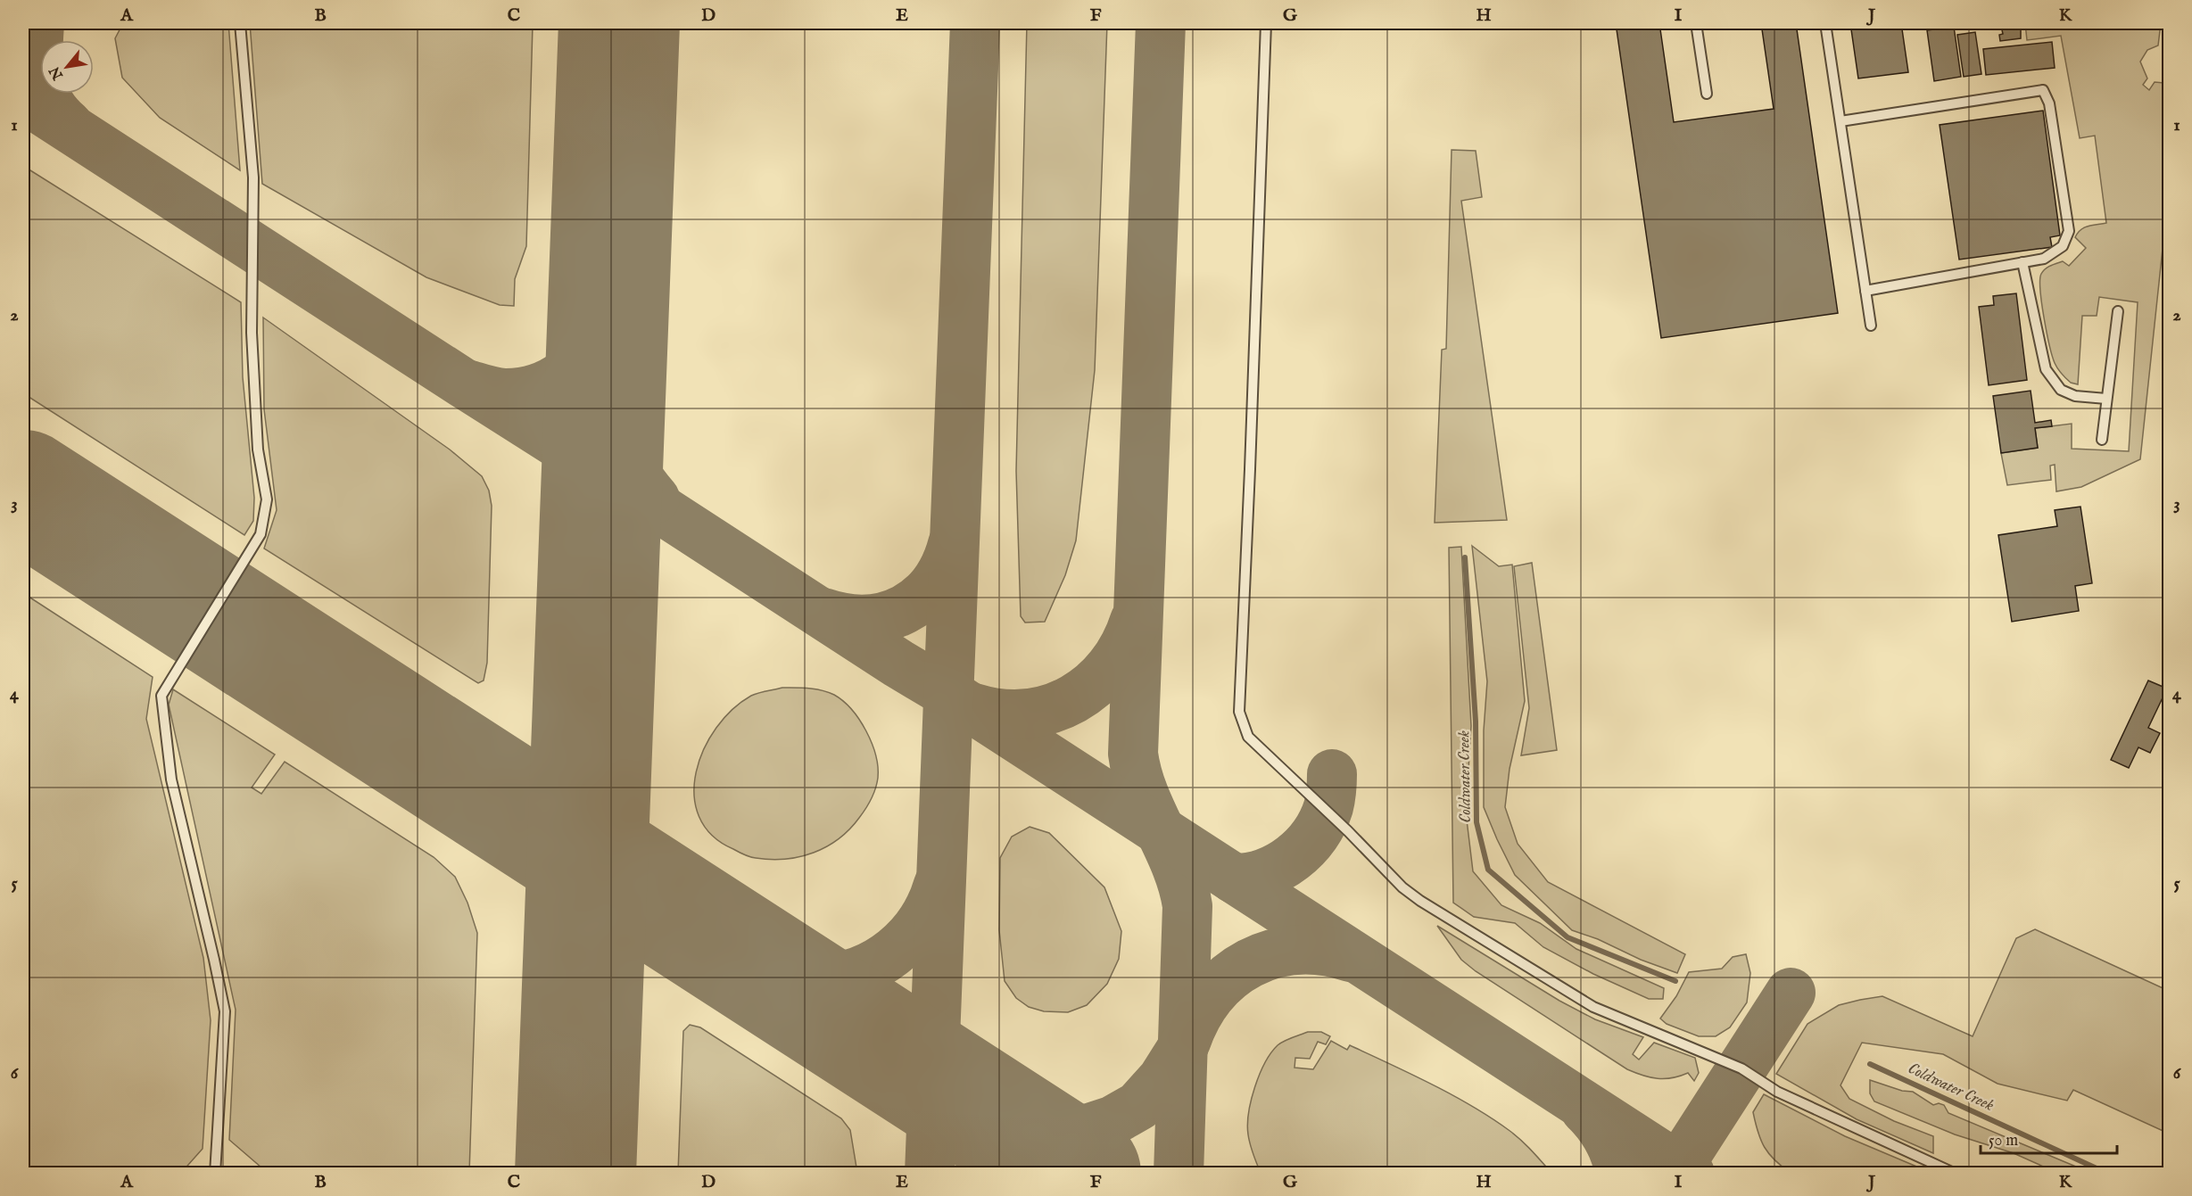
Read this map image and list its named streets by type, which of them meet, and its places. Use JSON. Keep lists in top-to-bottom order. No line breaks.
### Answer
{"water":["Coldwater Creek"],"scale_bar":"50 m","north":"bottom left","grid":{"columns":["A","B","C","D","E","F","G","H","I","J","K"],"rows":["1","2","3","4","5","6"]}}
